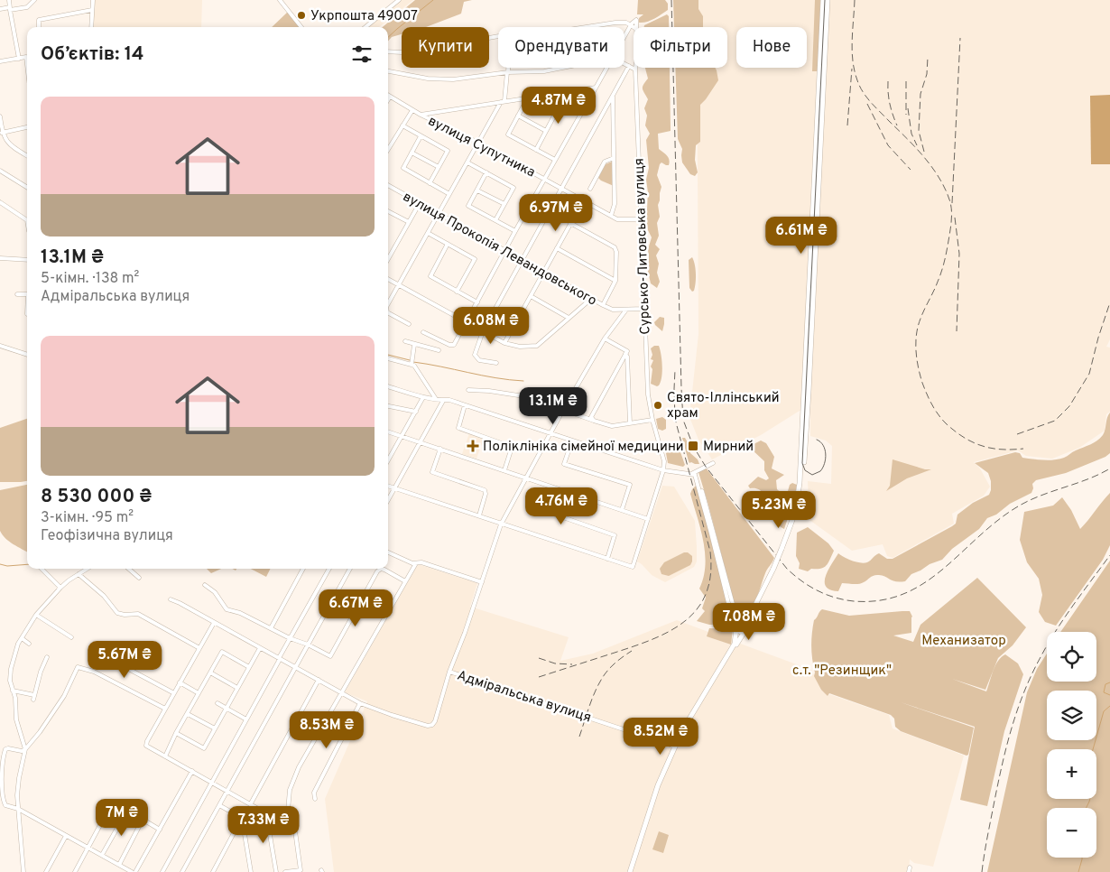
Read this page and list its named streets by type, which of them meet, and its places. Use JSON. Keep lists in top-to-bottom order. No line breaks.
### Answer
{"streets":{"street":["вулиця Супутника","Сурсько-Литовська вулиця","вулиця Прокопія Левандовського","Адміральська вулиця"]},"crossings":[["вулиця Супутника","Сурсько-Литовська вулиця"],["Сурсько-Литовська вулиця","вулиця Прокопія Левандовського"],["вулиця Прокопія Левандовського","Адміральська вулиця"]],"parks":["Механизатор","с.т. \"Резинщик\""],"places":{"other":["Укрпошта 49007","Свято-Іллінський храм"],"health":["Поліклініка сімейної медицини"],"transit":["Мирний"]},"page":{"chip":["Купити","Орендувати","Фільтри","Нове"],"heading":"Об’єктів: 14","list":[{"name":"13.1M ₴","note":"5-кімн. · 138 m² · Адміральська вулиця"},{"name":"8 530 000 ₴","note":"3-кімн. · 95 m² · Геофізична вулиця"}],"price":["4.87M ₴","6.97M ₴","6.61M ₴","6.08M ₴","13.1M ₴","4.76M ₴","5.23M ₴","6.67M ₴","7.08M ₴","5.67M ₴","8.53M ₴","8.52M ₴","7M ₴","7.33M ₴"],"map_buttons":["+","−"]}}
